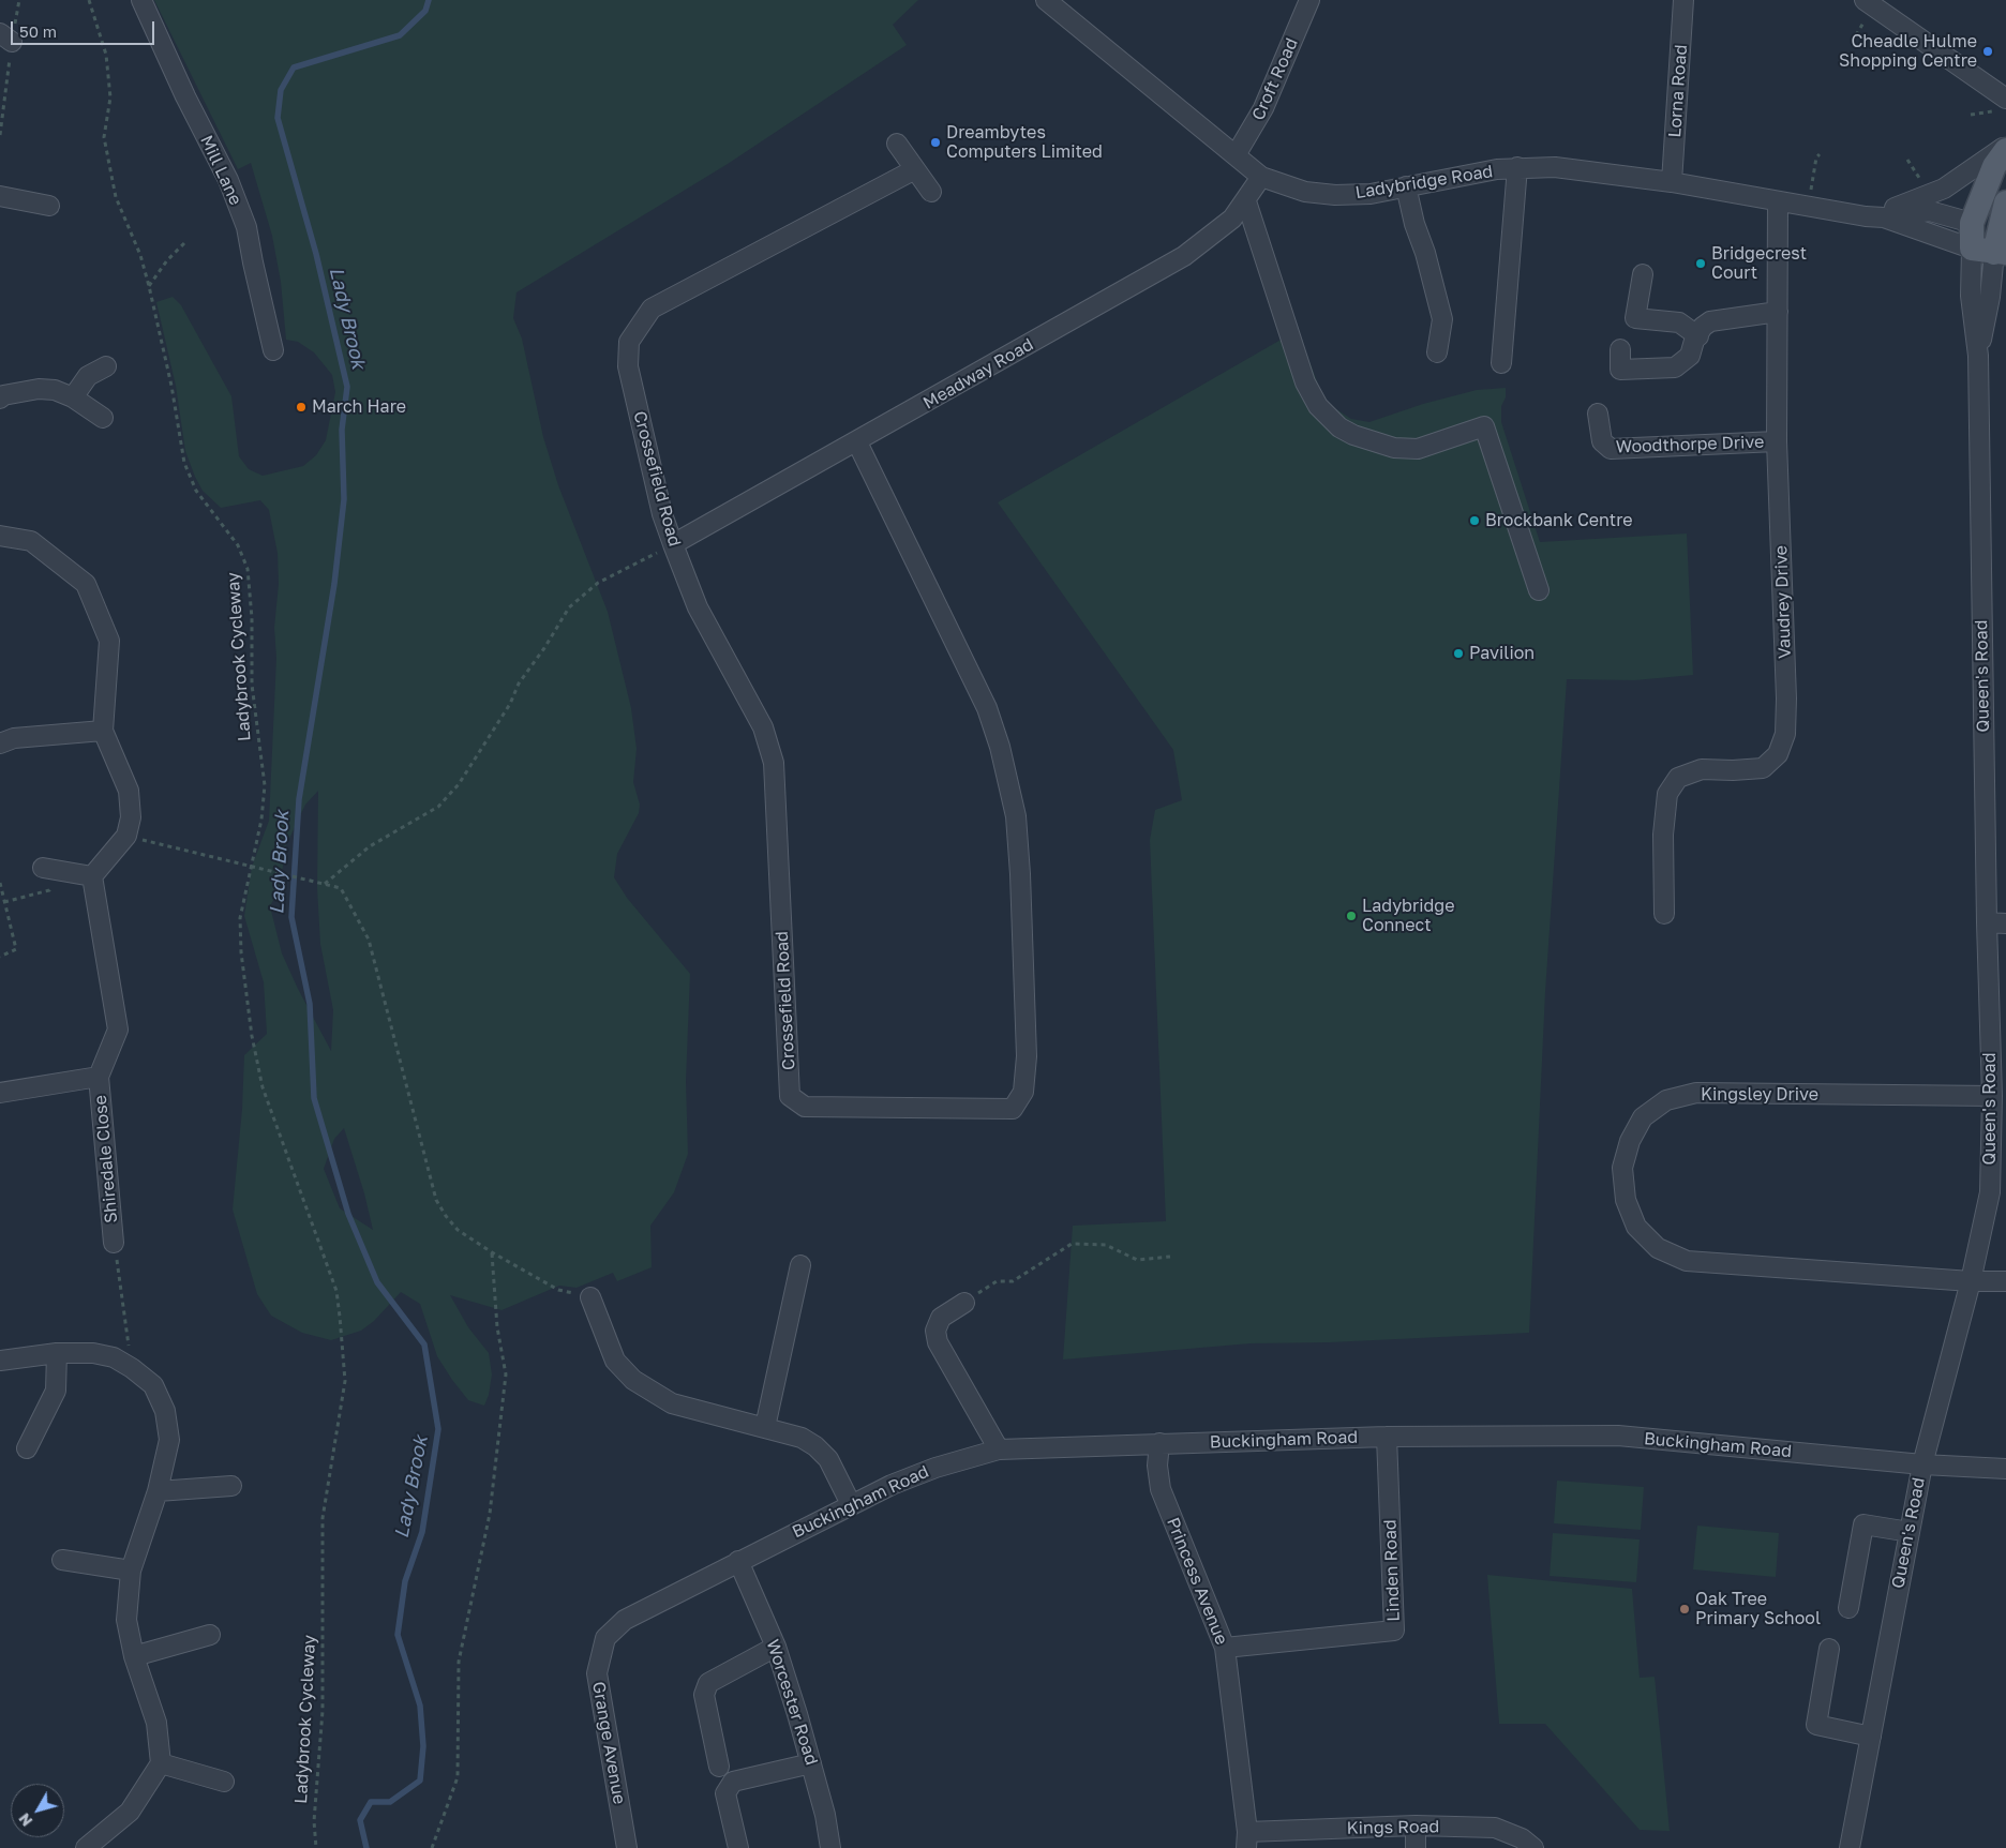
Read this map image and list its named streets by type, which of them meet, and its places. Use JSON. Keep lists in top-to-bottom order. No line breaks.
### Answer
{"streets":{"street":["Croft Road","Lorna Road","Mill Lane","Ladybridge Road","Meadway Road","Woodthorpe Drive","Crossefield Road","Vaudrey Drive","Queen's Road","Kingsley Drive","Shiredale Close","Buckingham Road","Linden Road","Princess Avenue","Worcester Road","Grange Avenue","Kings Road"],"path":["Ladybrook Cycleway"]},"crossings":[["Croft Road","Ladybridge Road"],["Lorna Road","Ladybridge Road"],["Ladybridge Road","Meadway Road"],["Ladybridge Road","Vaudrey Drive"],["Meadway Road","Crossefield Road"],["Woodthorpe Drive","Vaudrey Drive"],["Queen's Road","Kingsley Drive"],["Queen's Road","Buckingham Road"],["Buckingham Road","Linden Road"],["Buckingham Road","Princess Avenue"],["Buckingham Road","Worcester Road"],["Buckingham Road","Grange Avenue"],["Linden Road","Princess Avenue"],["Princess Avenue","Kings Road"]],"water":["Lady Brook"],"places":["Cheadle Hulme Shopping Centre","Dreambytes Computers Limited","Bridgecrest Court","March Hare","Brockbank Centre","Pavilion","Ladybridge Connect","Oak Tree Primary School"],"scale_bar":"50 m","north":"bottom left"}
